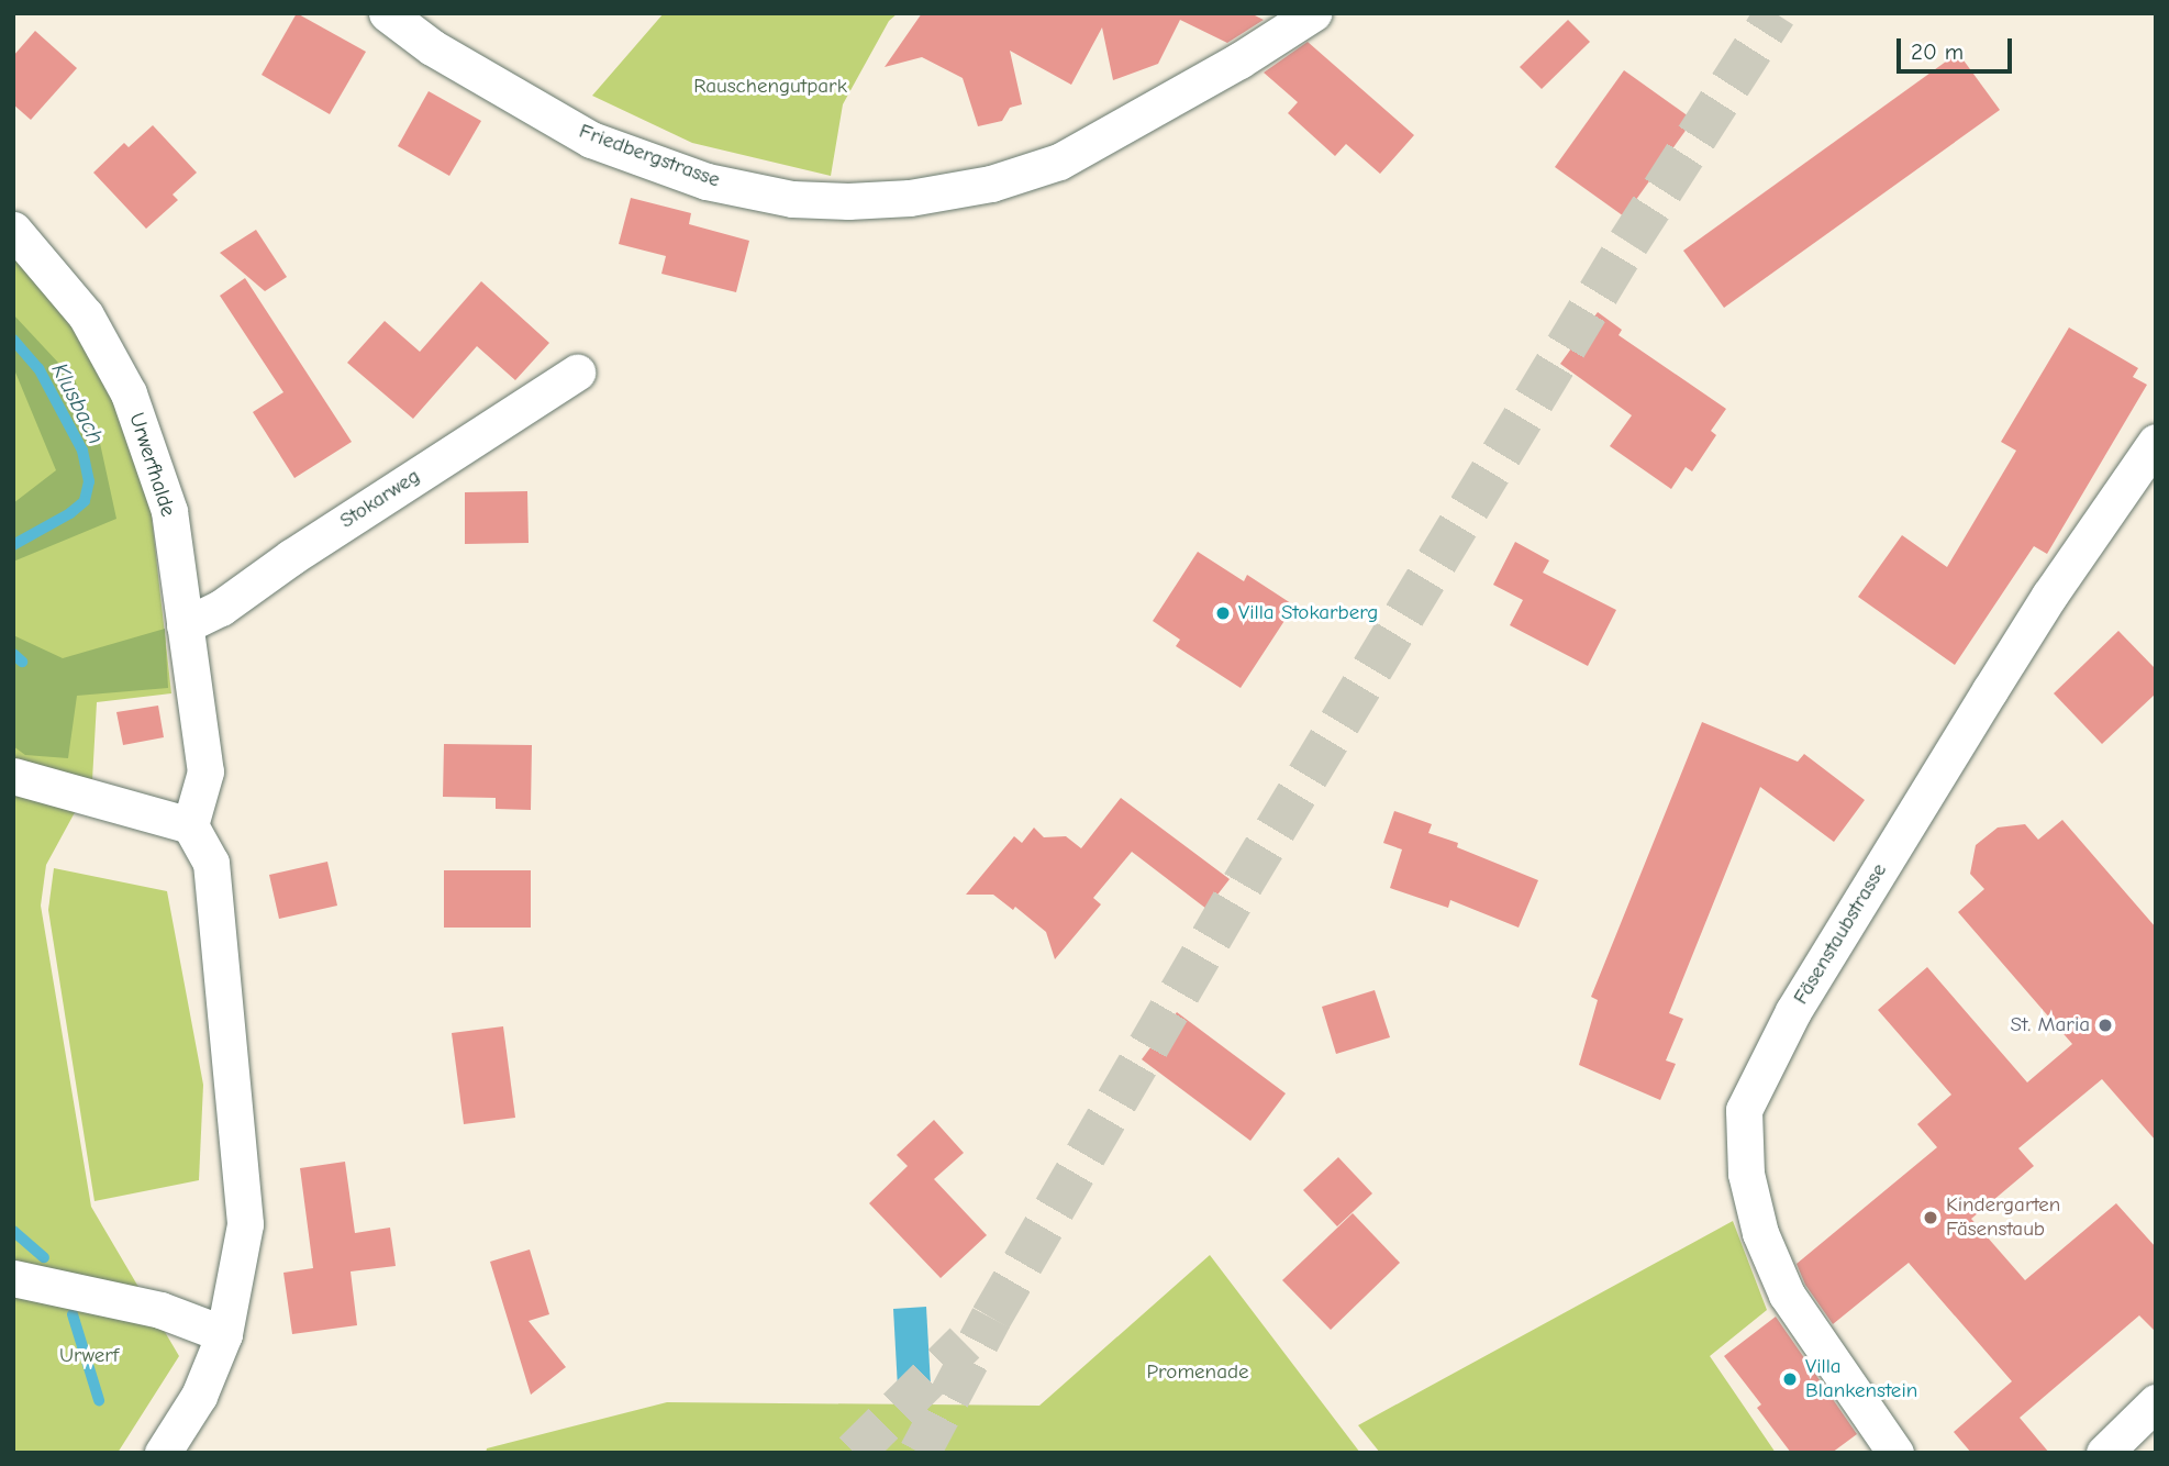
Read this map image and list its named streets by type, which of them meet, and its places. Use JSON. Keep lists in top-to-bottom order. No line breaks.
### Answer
{"streets":{"street":["Friedbergstrasse","Urwerfhalde","Stokarweg","Fäsenstaubstrasse"]},"crossings":[["Urwerfhalde","Stokarweg"]],"water":["Klusbach"],"parks":["Rauschengutpark","Urwerf","Promenade"],"places":["Villa Stokarberg","St. Maria","Kindergarten Fäsenstaub","Villa Blankenstein"],"scale_bar":"20 m"}
